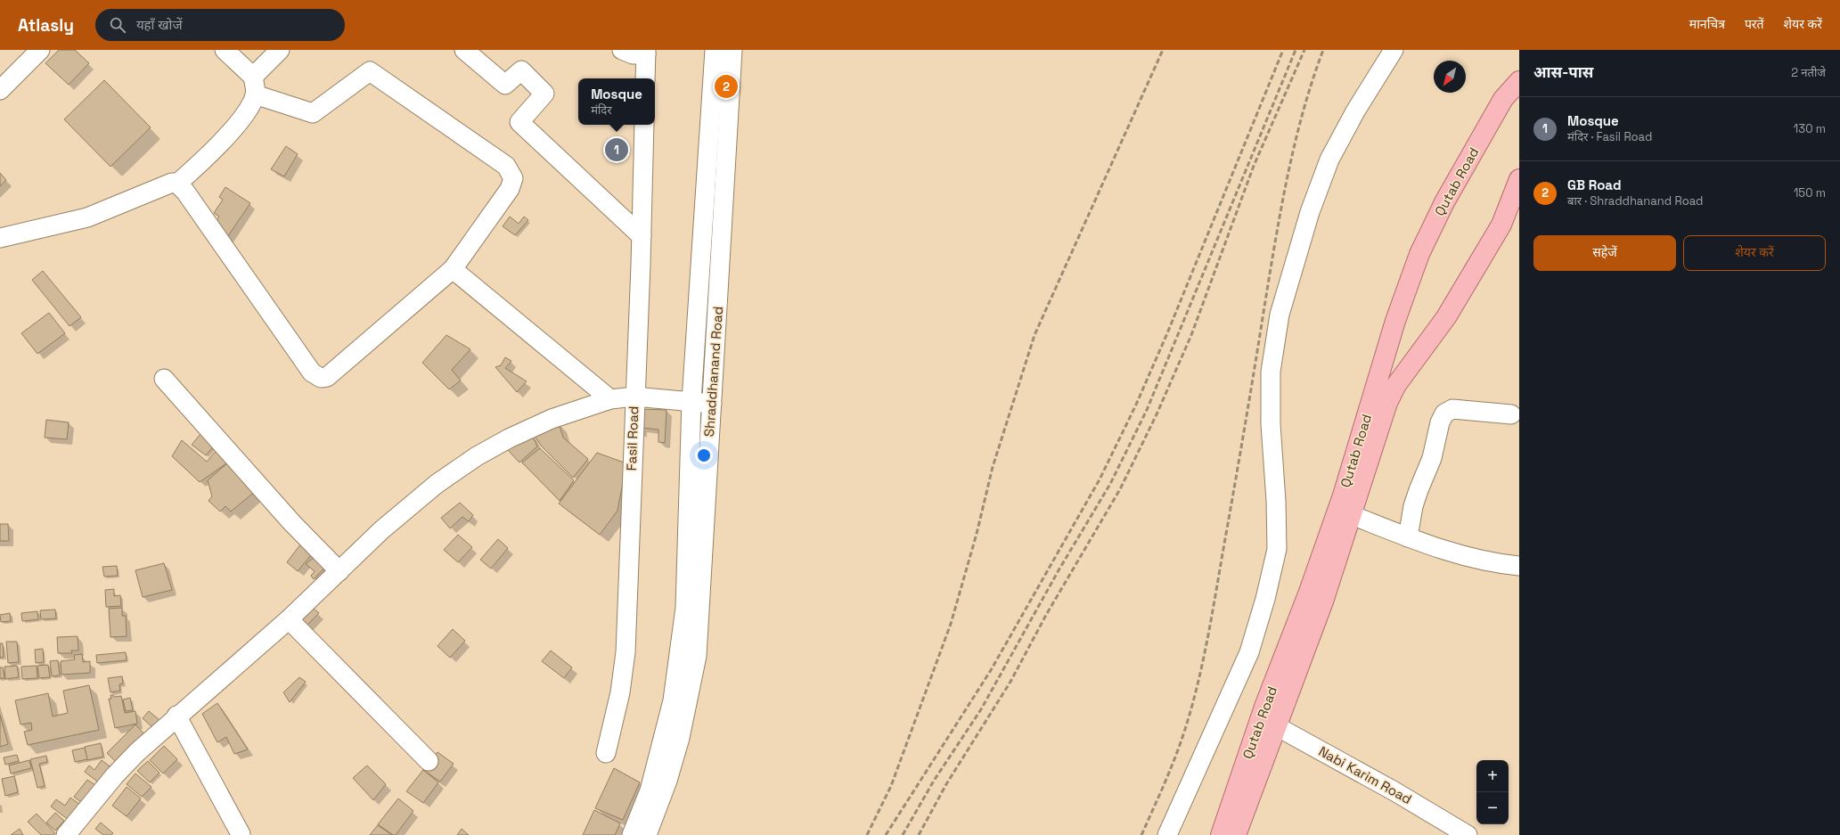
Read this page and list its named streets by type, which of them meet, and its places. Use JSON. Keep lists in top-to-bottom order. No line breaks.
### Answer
{"streets":{"main road":["Qutab Road"],"street":["Shraddhanand Road","Fasil Road","Nabi Karim Road"]},"crossings":[["Qutab Road","Nabi Karim Road"]],"north":"bottom left","page":{"header":"Atlasly","search":"यहाँ खोजें","nav":["मानचित्र","परतें","शेयर करें"],"heading":["आस-पास","2 नतीजे"],"pins":["2","1"],"popup":["Mosque","मंदिर"],"list":[{"mark":"1","name":"Mosque","note":"मंदिर · Fasil Road","value":"130 m"},{"mark":"2","name":"GB Road","note":"बार · Shraddhanand Road","value":"150 m"}],"buttons":["सहेजें","शेयर करें"],"map_buttons":["+","−"]}}
